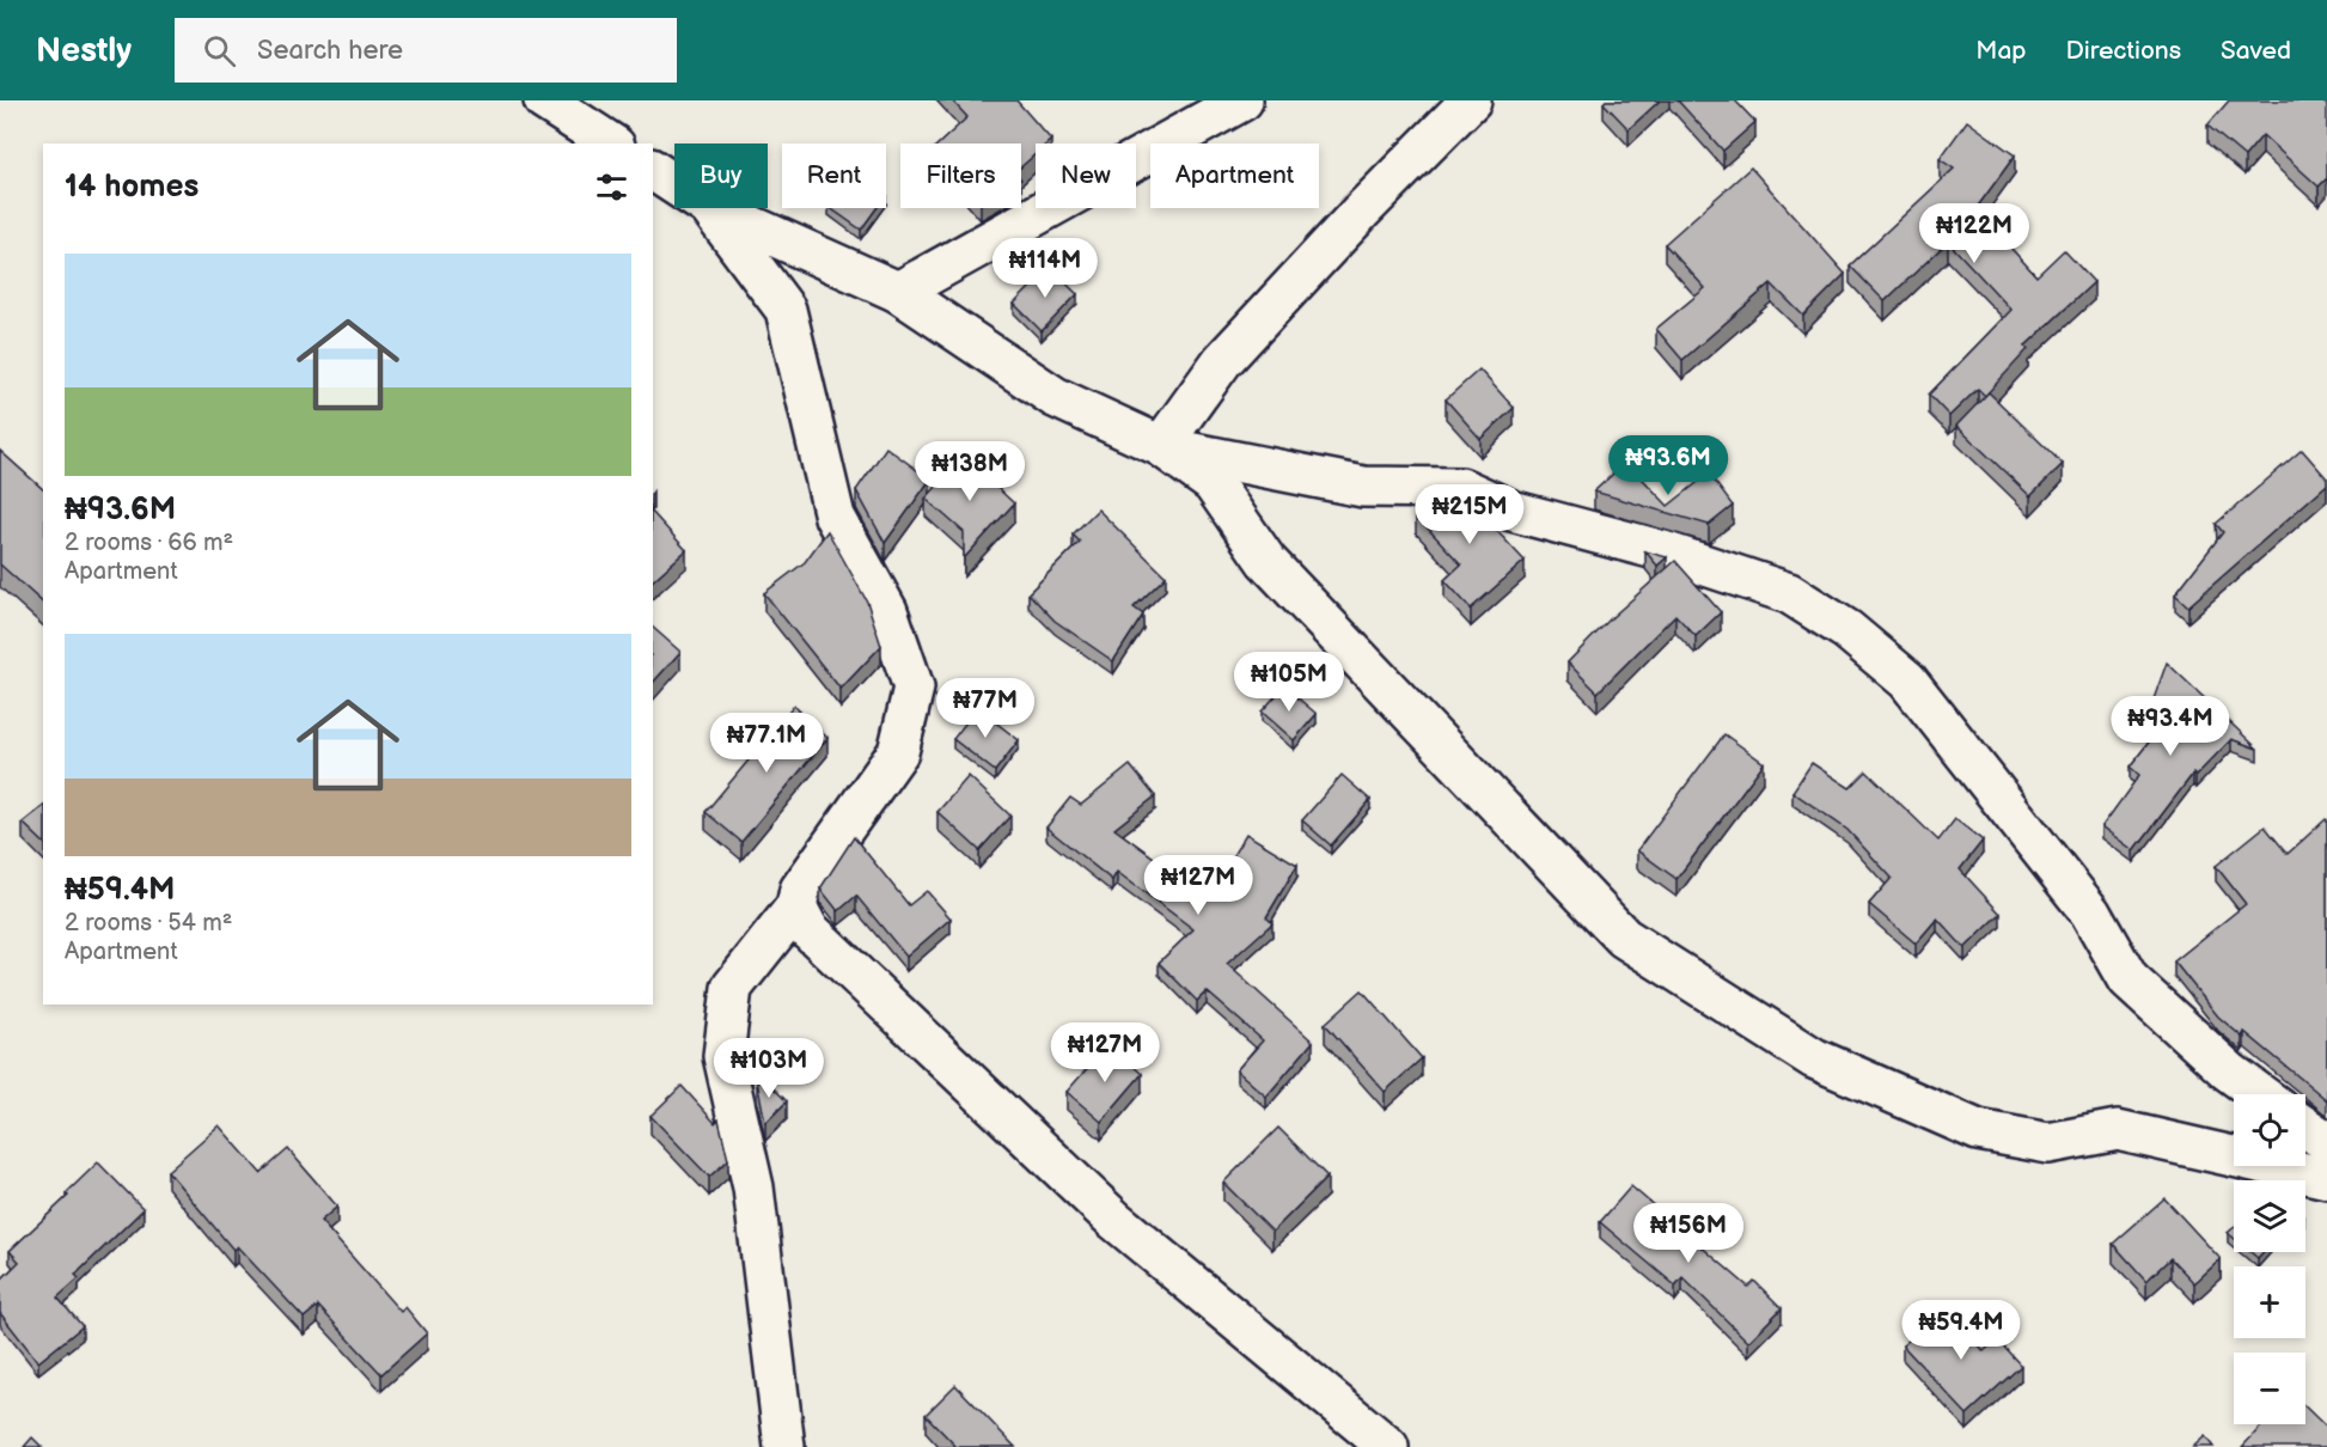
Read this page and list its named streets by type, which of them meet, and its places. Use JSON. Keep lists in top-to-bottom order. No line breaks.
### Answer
{"page":{"header":"Nestly","search":"Search here","nav":["Map","Directions","Saved"],"chip":["Buy","Rent","Filters","New","Apartment"],"heading":"14 homes","price":["₦122M","₦114M","₦93.6M","₦138M","₦215M","₦105M","₦77M","₦93.4M","₦77.1M","₦127M","₦127M","₦103M","₦156M","₦59.4M"],"list":[{"name":"₦93.6M","note":"2 rooms · 66 m² · Apartment"},{"name":"₦59.4M","note":"2 rooms · 54 m² · Apartment"}],"map_buttons":["+","−"]}}
